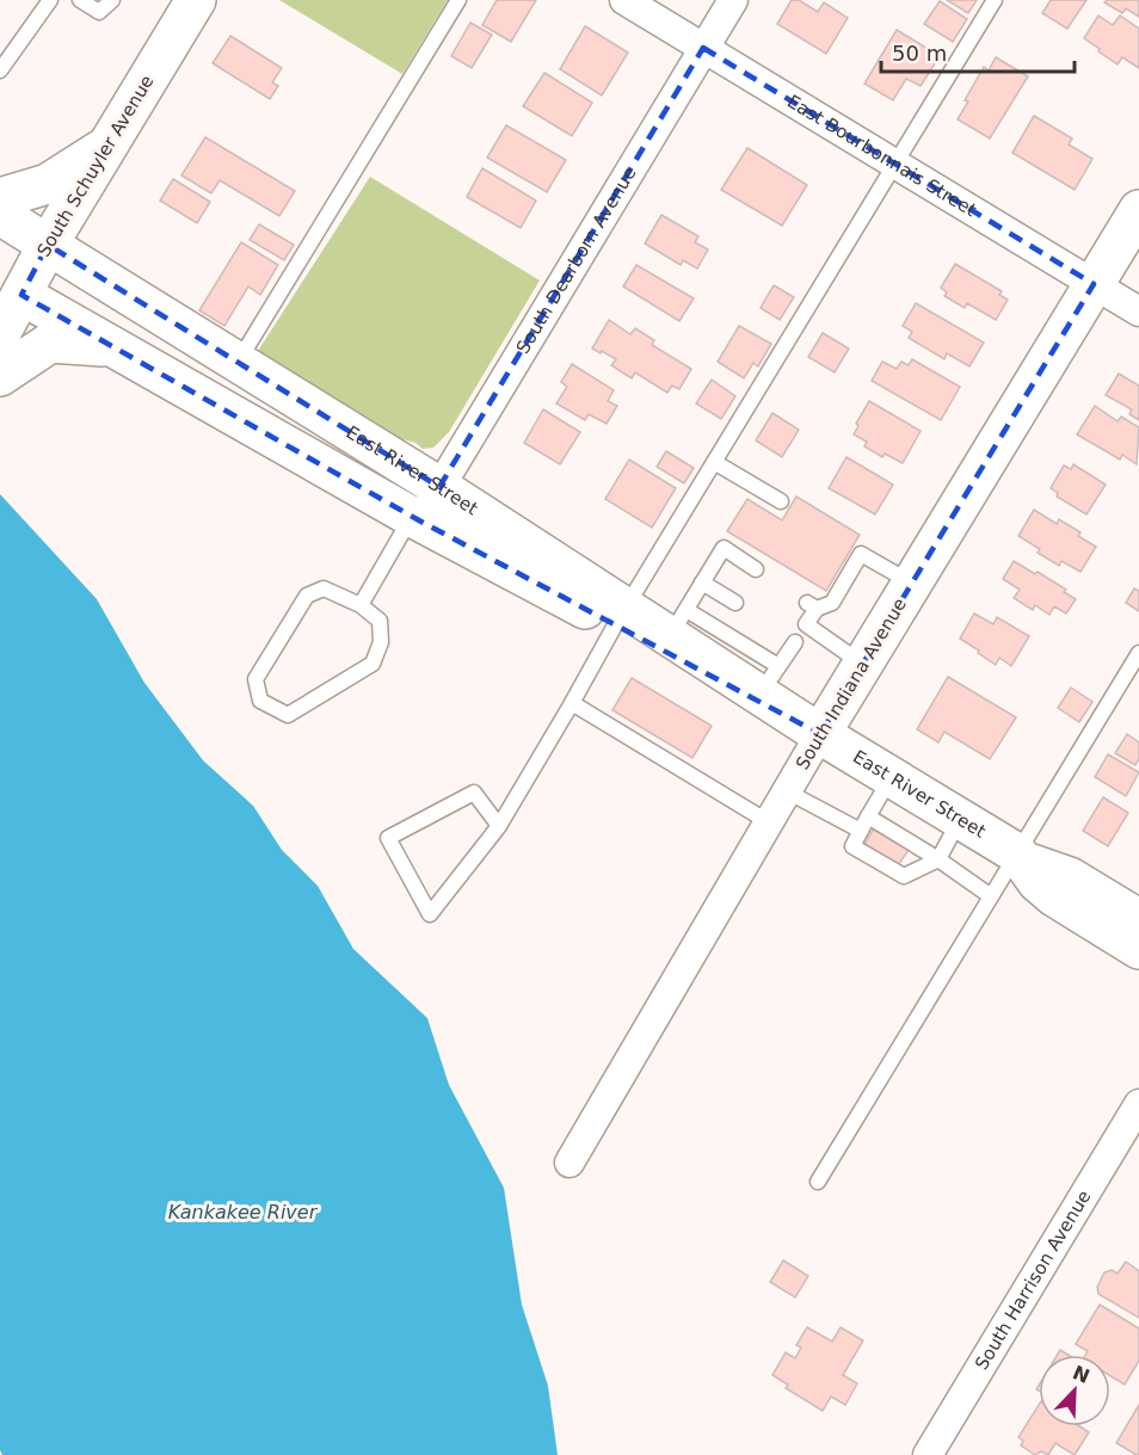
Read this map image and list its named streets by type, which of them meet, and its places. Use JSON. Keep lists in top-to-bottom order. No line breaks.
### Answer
{"streets":{"main road":["South Schuyler Avenue","East River Street","South Indiana Avenue"],"street":["East Bourbonnais Street","South Dearborn Avenue","South Harrison Avenue"]},"crossings":[["East Bourbonnais Street","South Dearborn Avenue"],["East Bourbonnais Street","South Indiana Avenue"],["South Schuyler Avenue","East River Street"],["South Dearborn Avenue","East River Street"],["East River Street","South Indiana Avenue"]],"water":["Kankakee River"],"scale_bar":"50 m","north":"top right"}
